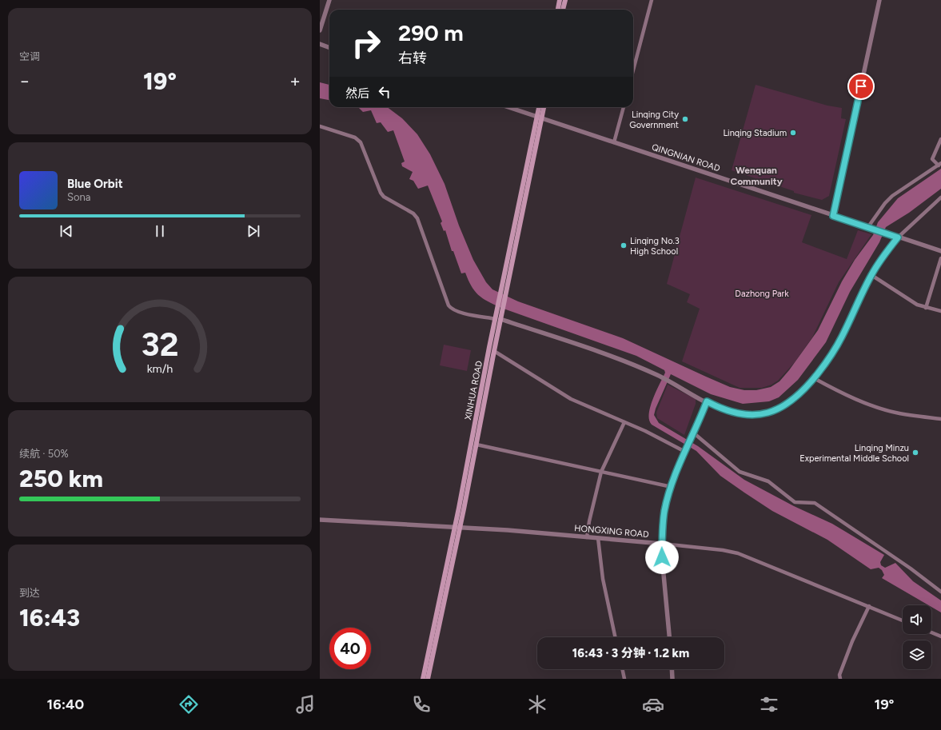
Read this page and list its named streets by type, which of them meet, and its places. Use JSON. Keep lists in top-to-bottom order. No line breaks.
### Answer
{"streets":{"main road":["XINHUA ROAD"],"street":["QINGNIAN ROAD","HONGXING ROAD"]},"crossings":[["QINGNIAN ROAD","XINHUA ROAD"],["XINHUA ROAD","HONGXING ROAD"]],"districts":["Wenquan Community"],"parks":["Dazhong Park"],"places":["Linqing City Government","Linqing Stadium","Linqing No.3 High School","Linqing Minzu Experimental Middle School"],"page":{"tile":["空调",["续航 · 50%","250 km"],["到达","16:43"]],"turn":["290 m","右转"],"heat":["−","19°","+"],"then":"然后","song":["Blue Orbit","Sona"],"limit":"40","trip":"16:43 · 3 分钟 · 1.2 km","tabs":["16:40","19°"],"gauge":["32","km/h"]}}
